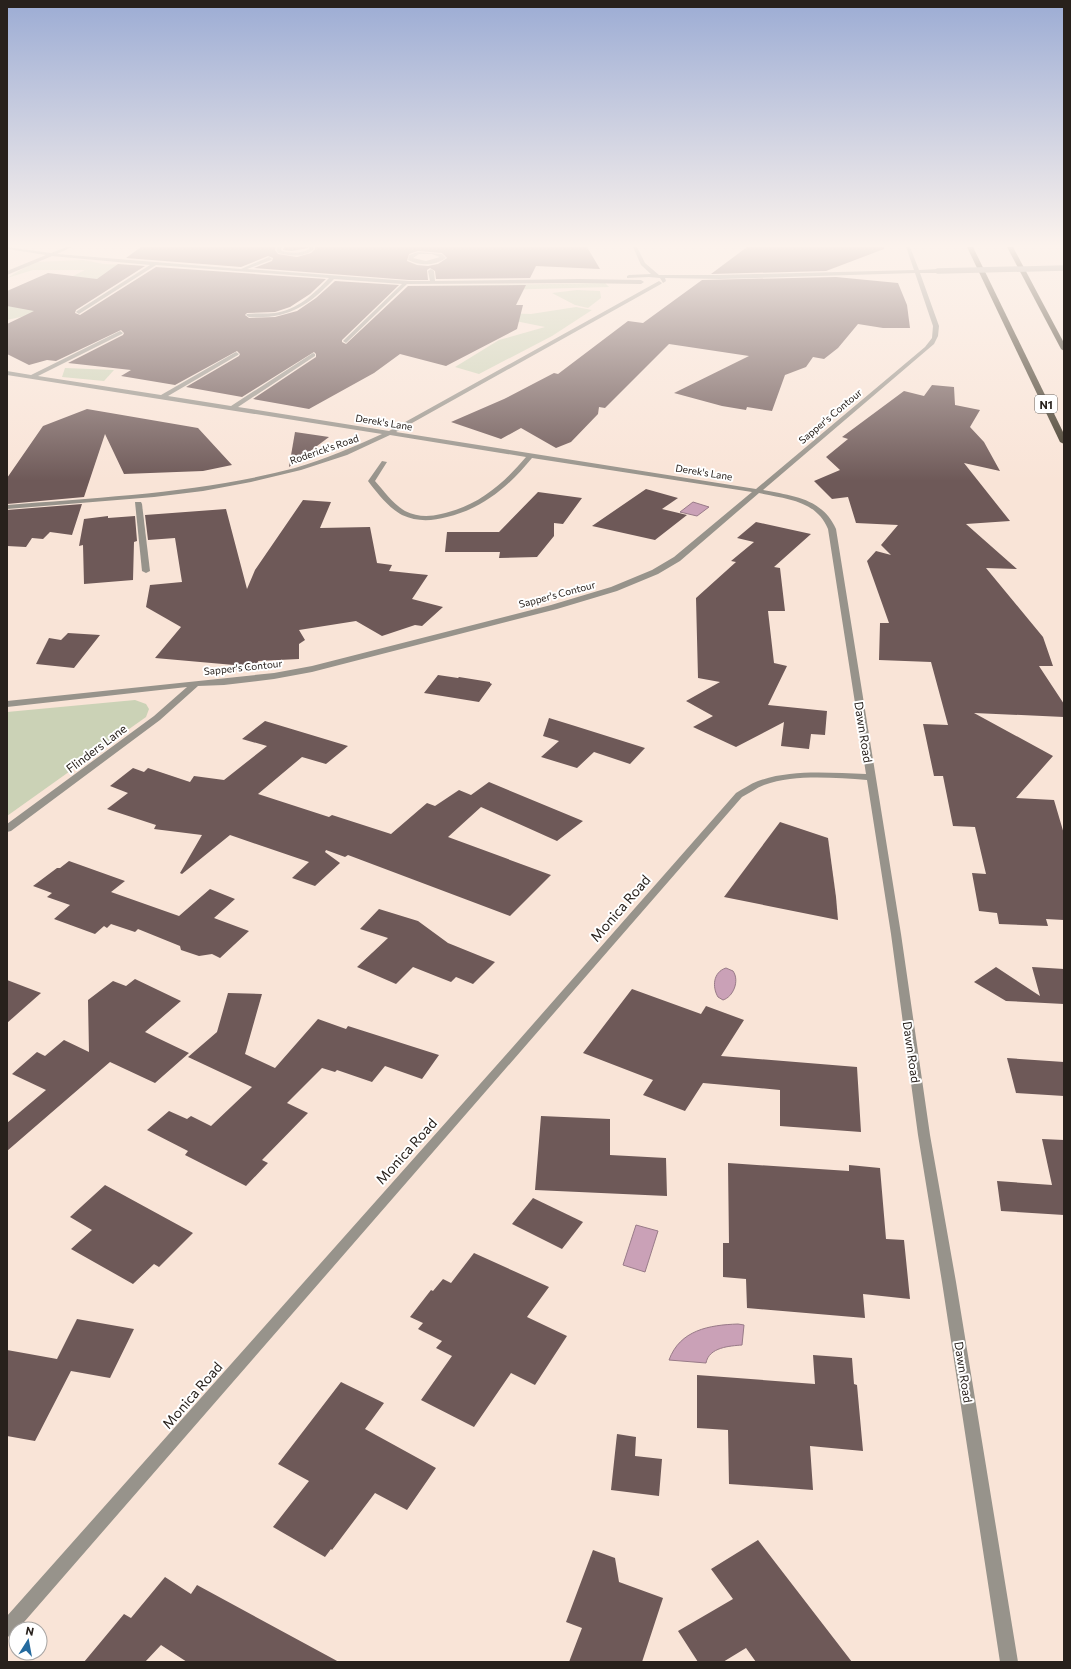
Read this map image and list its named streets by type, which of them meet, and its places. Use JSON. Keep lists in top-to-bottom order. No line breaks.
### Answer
{"streets":{"highway":["N1"],"street":["Sapper's Contour","Derek's Lane","Roderick's Road","Dawn Road","Flinders Lane","Monica Road"]},"crossings":[["Sapper's Contour","Derek's Lane"],["Sapper's Contour","Dawn Road"],["Sapper's Contour","Flinders Lane"],["Derek's Lane","Roderick's Road"],["Derek's Lane","Dawn Road"],["Dawn Road","Monica Road"]],"north":"top"}
